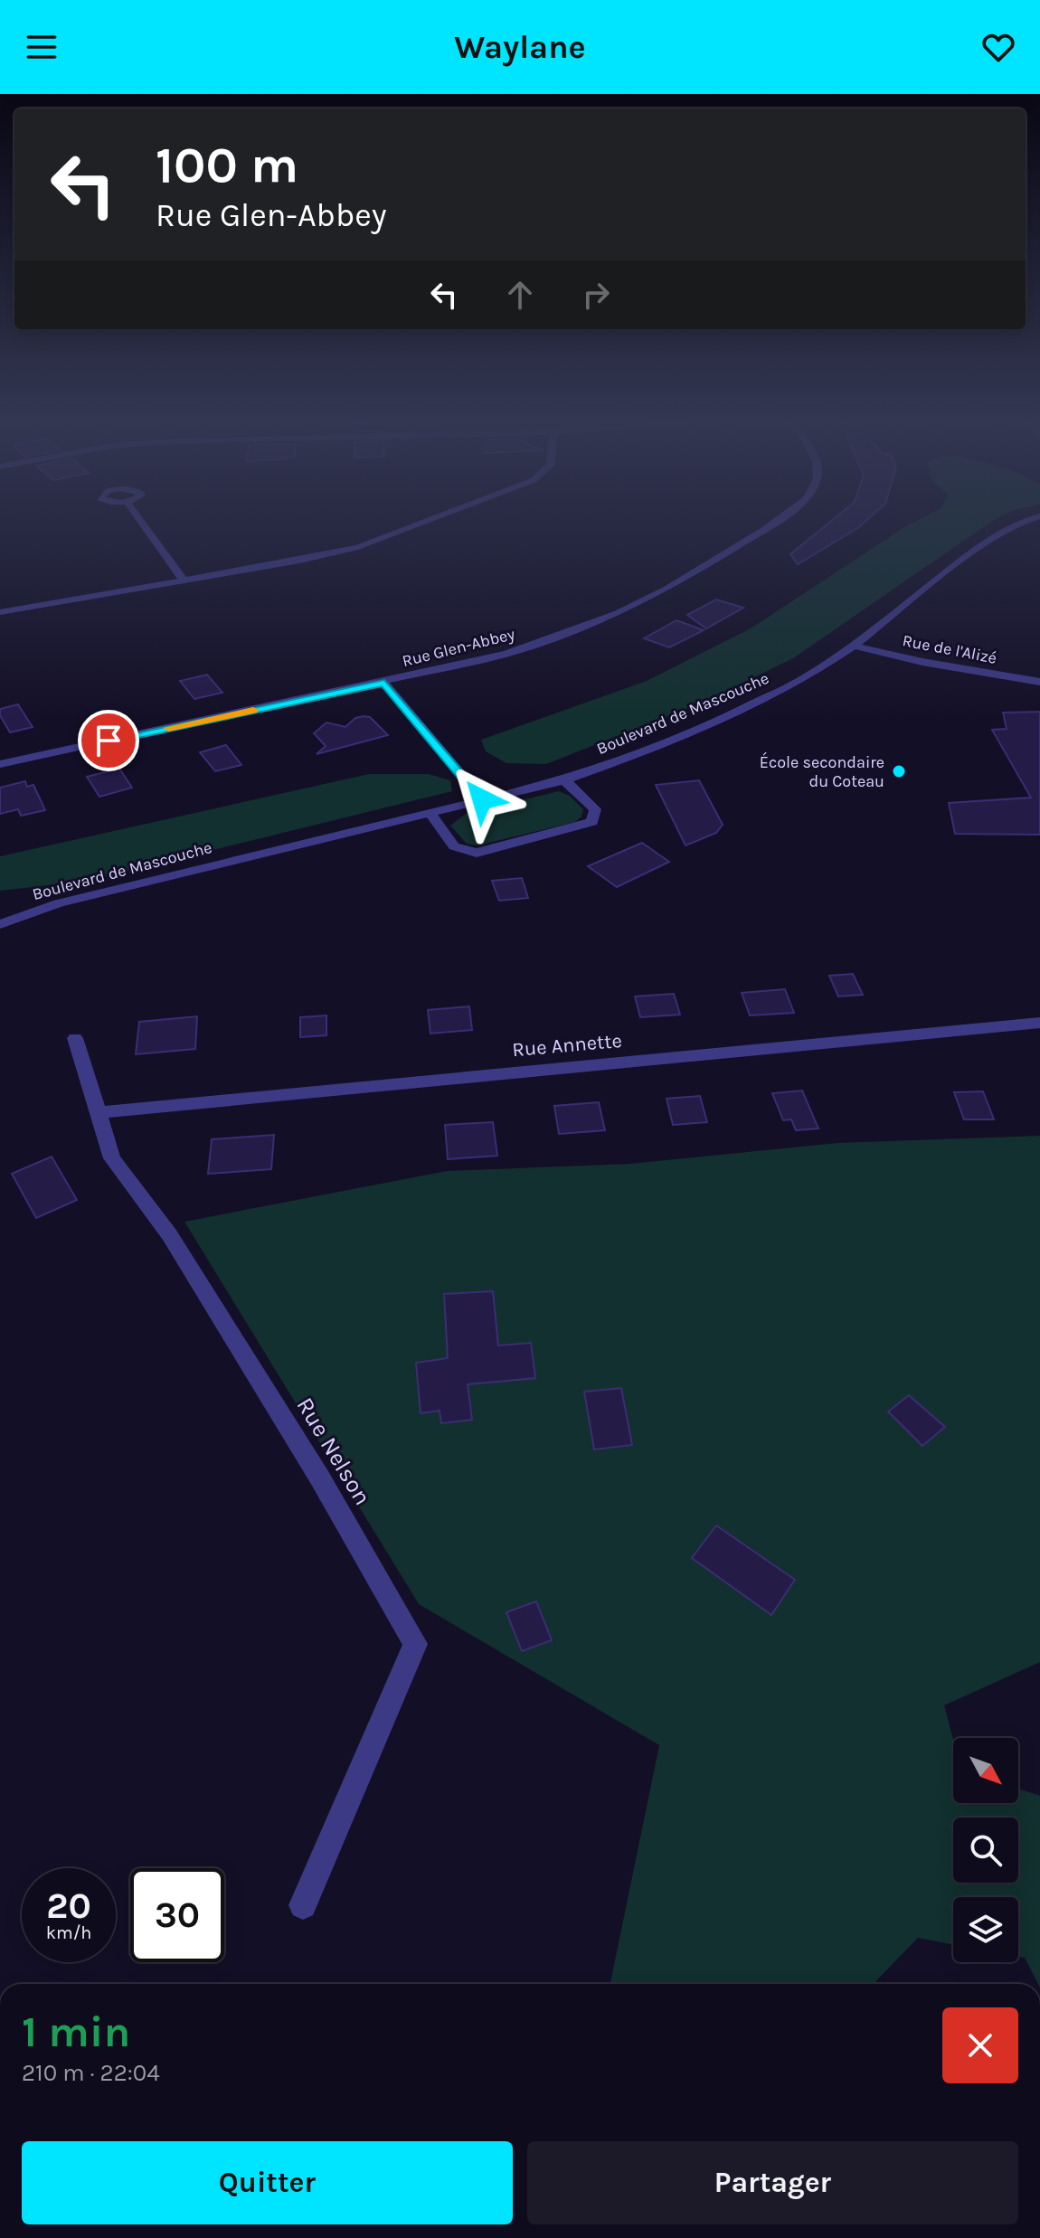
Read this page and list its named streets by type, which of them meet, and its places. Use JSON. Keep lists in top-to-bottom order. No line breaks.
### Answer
{"streets":{"street":["Rue Glen-Abbey","Rue de l'Alizé","Boulevard de Mascouche","Rue Annette","Rue Nelson"]},"crossings":[["Rue de l'Alizé","Boulevard de Mascouche"],["Rue Annette","Rue Nelson"]],"places":["École secondaire du Coteau"],"north":"bottom right","page":{"header":"Waylane","turn":["100 m","Rue Glen-Abbey"],"speed":"20 km/h","limit":"30","heading":["1 min","210 m · 22:04"],"buttons":["Quitter","Partager"]}}
